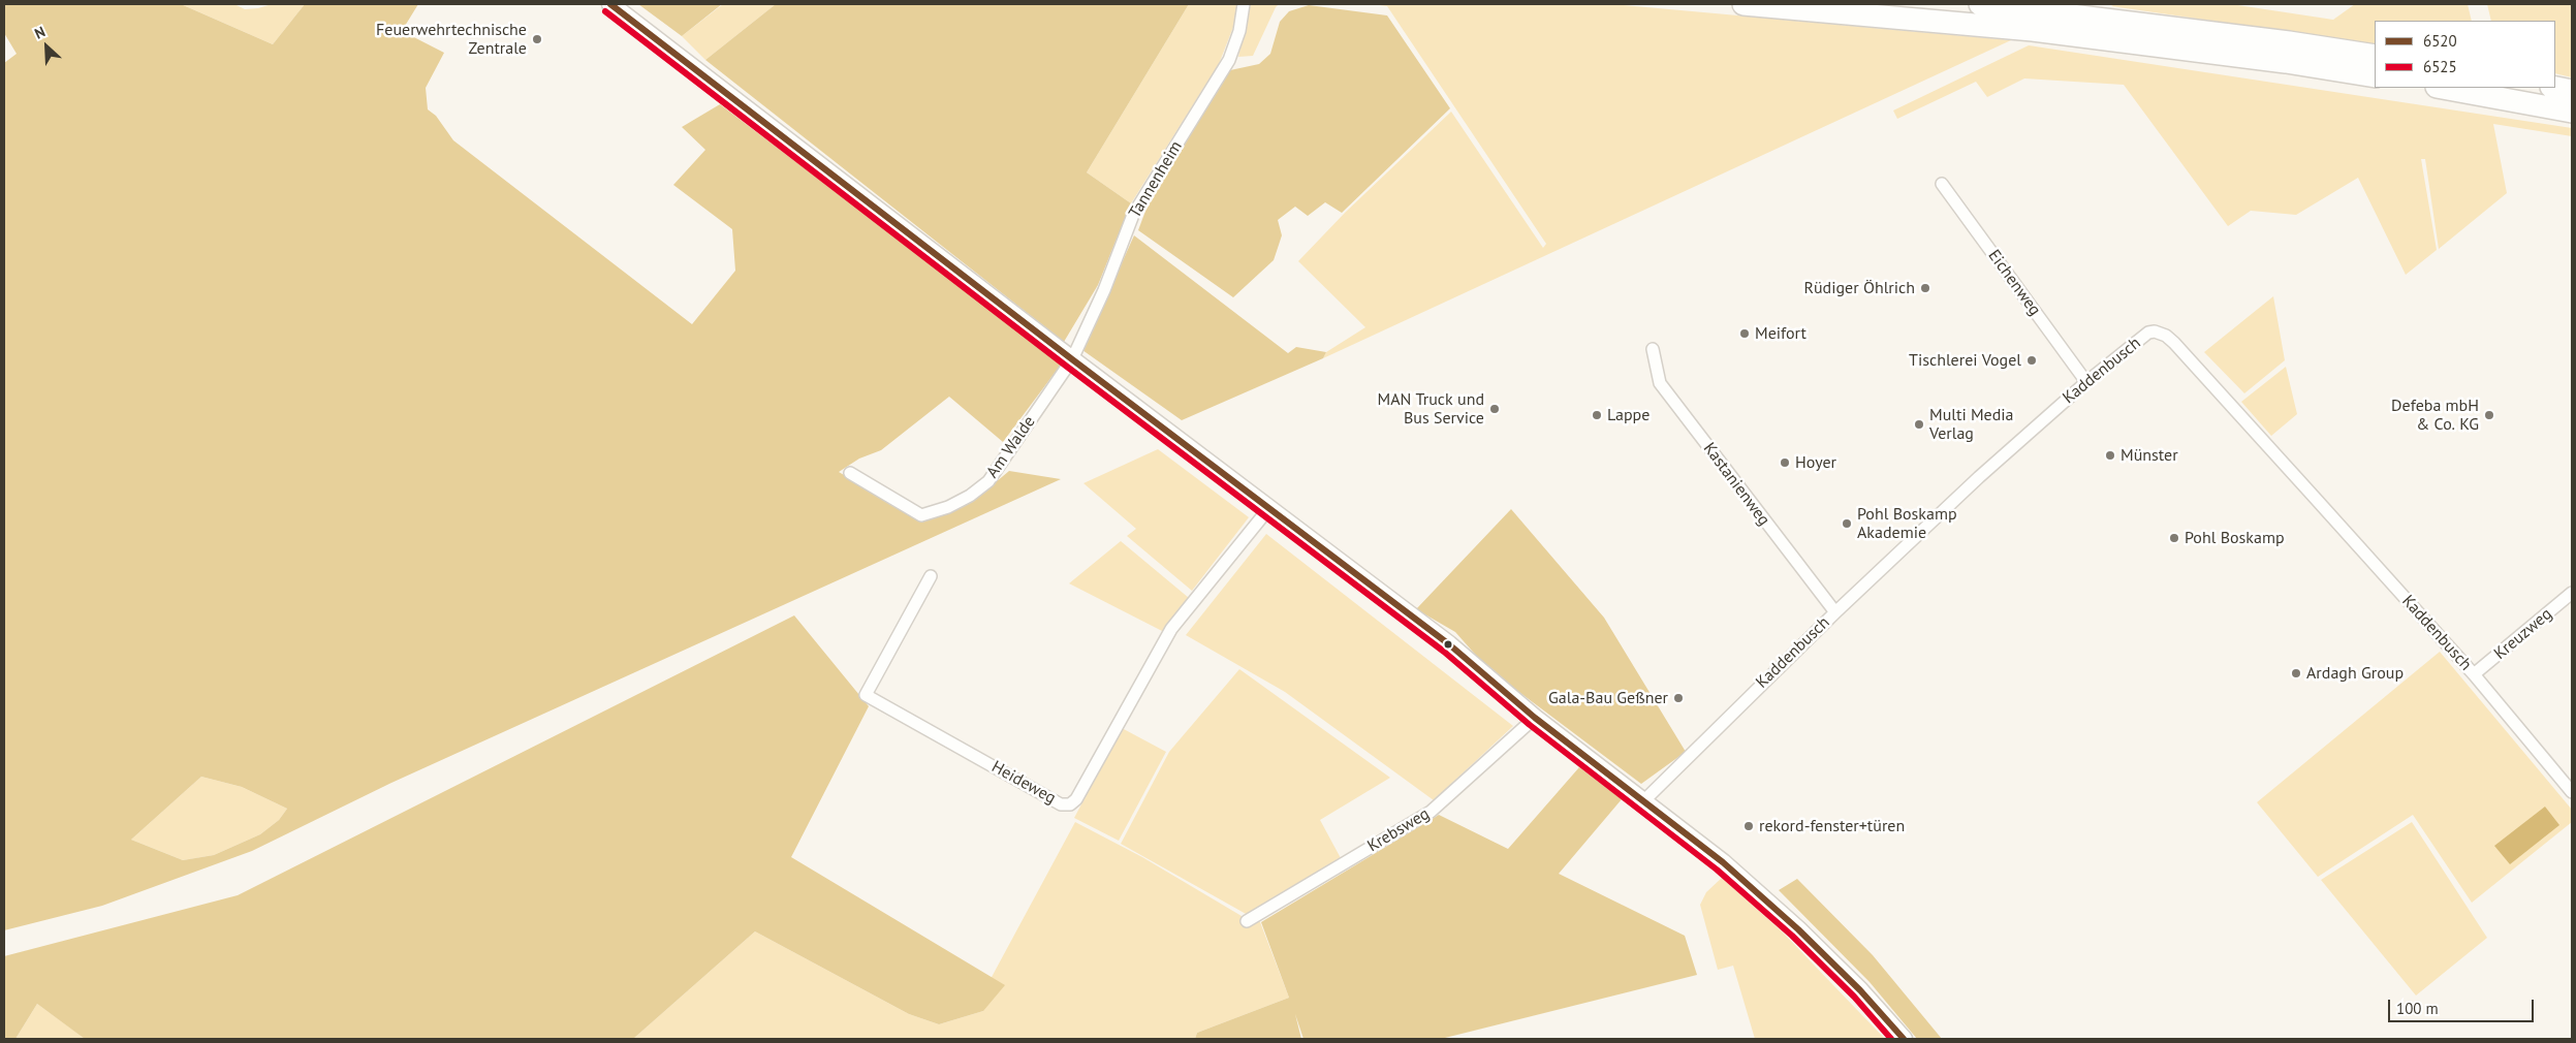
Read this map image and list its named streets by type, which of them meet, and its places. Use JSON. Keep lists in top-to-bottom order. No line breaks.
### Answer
{"streets":{"street":["Tannenheim","Eichenweg","Kaddenbusch","Am Walde","Kastanienweg","Kreuzweg","Heideweg","Krebsweg"]},"crossings":[["Tannenheim","Am Walde"],["Eichenweg","Kaddenbusch"],["Kaddenbusch","Kastanienweg"],["Kaddenbusch","Kreuzweg"]],"places":["Feuerwehrtechnische Zentrale","Rüdiger Öhlrich","Meifort","Tischlerei Vogel","MAN Truck und Bus Service","Lappe","Defeba mbH & Co. KG","Multi Media Verlag","Münster","Hoyer","Pohl Boskamp Akademie","Pohl Boskamp","Ardagh Group","Gala-Bau Geßner","rekord-fenster+türen"],"lines":["transit line 6520","transit line 6525"],"legend":["6520","6525"],"scale_bar":"100 m","north":"top left"}
